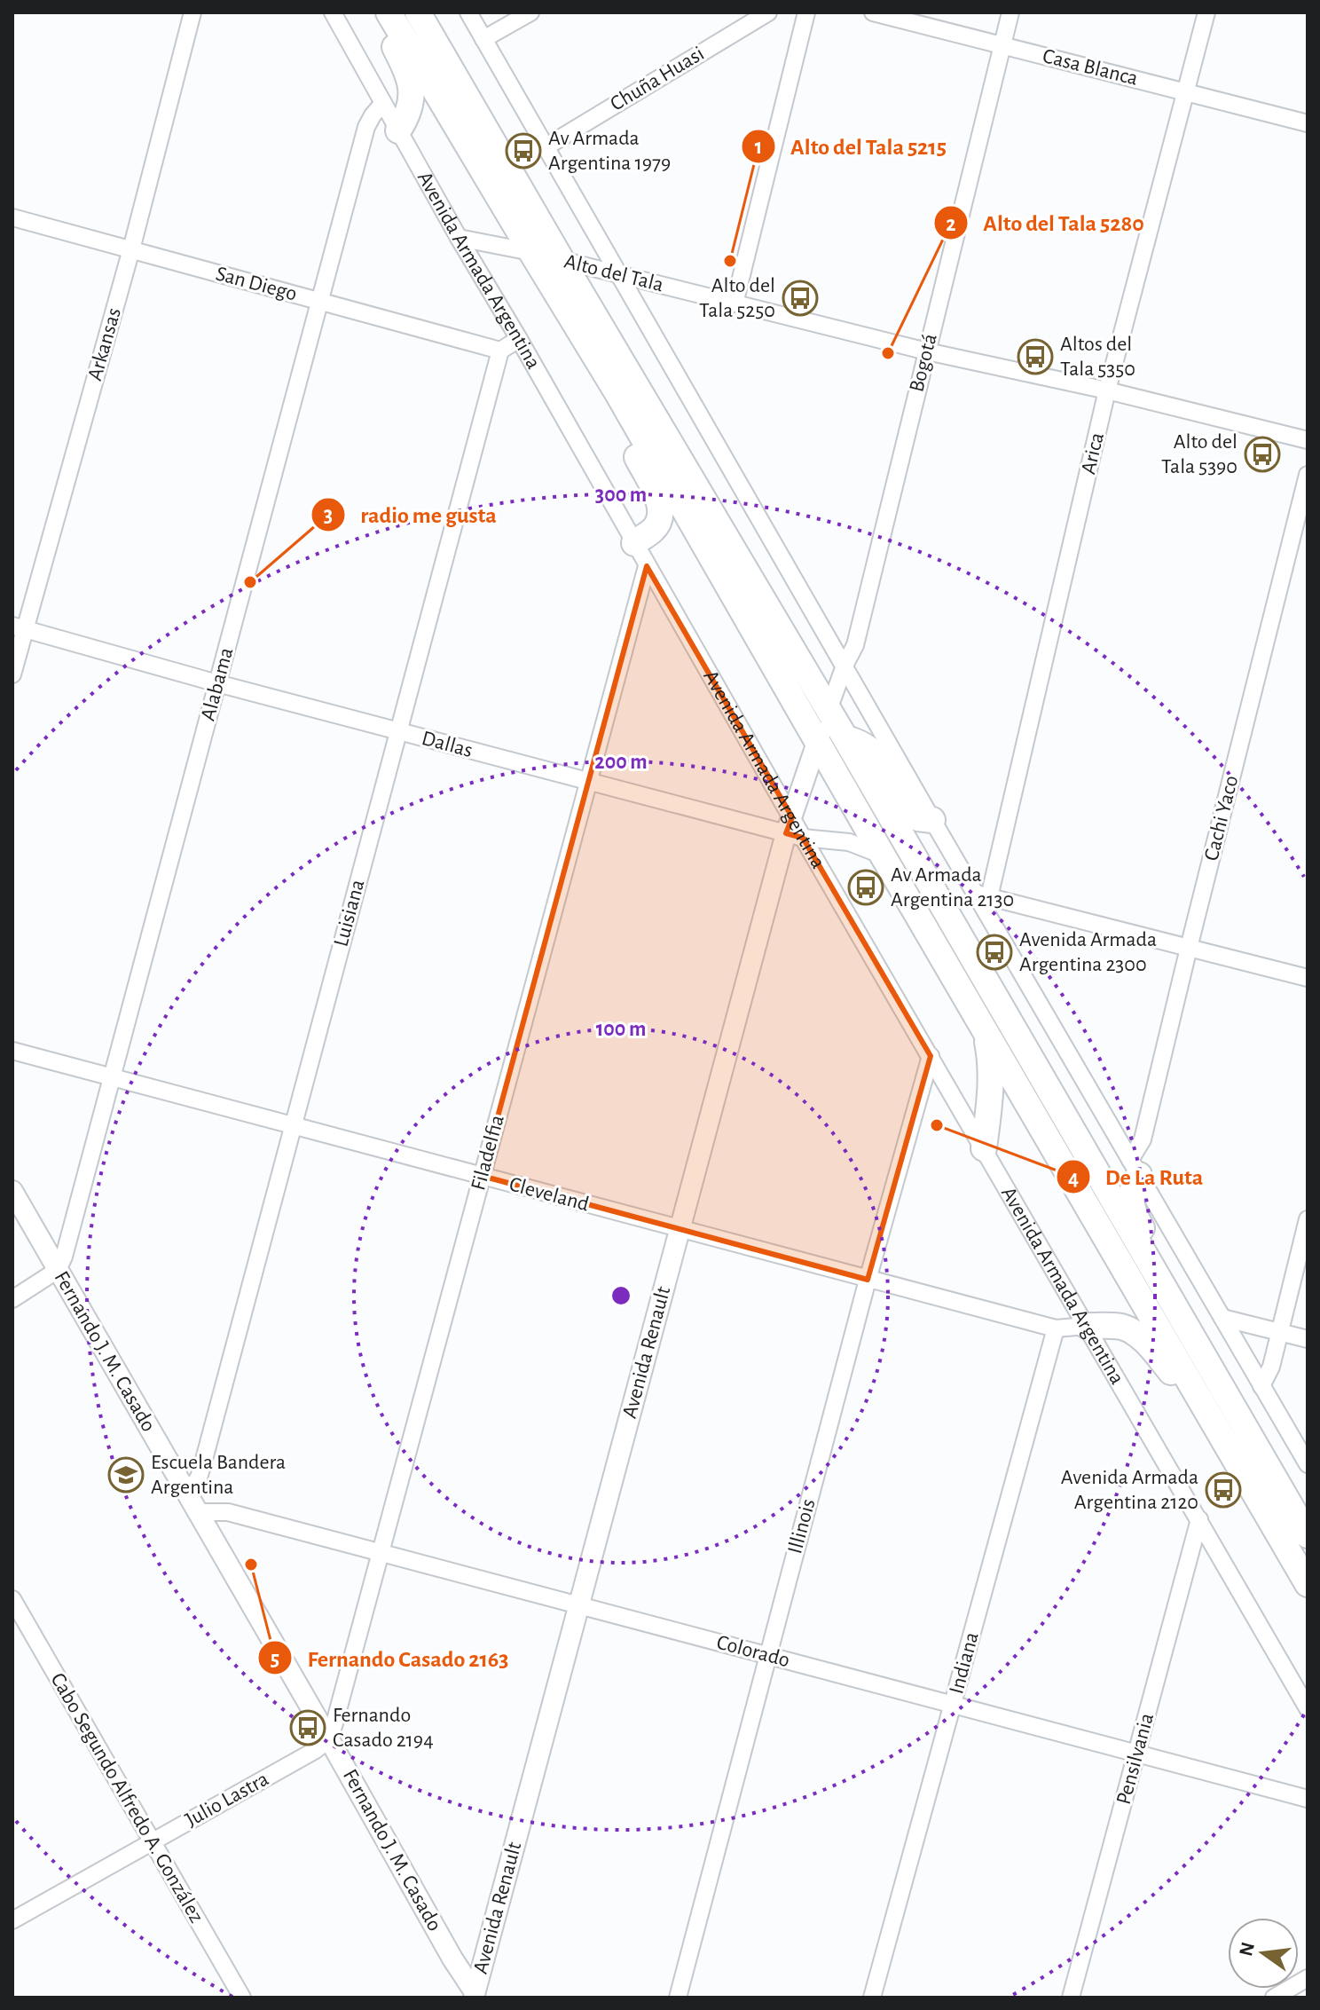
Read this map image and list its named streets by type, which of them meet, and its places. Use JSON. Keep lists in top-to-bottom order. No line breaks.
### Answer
{"streets":{"street":["Casa Blanca","Chuña Huasi","Avenida Armada Argentina","Alto del Tala","San Diego","Arkansas","Bogotá","Arica","Alabama","Dallas","Cachi Yaco","Luisiana","Filadelfia","Cleveland","Fernando J. M. Casado","Avenida Renault","Illinois","Colorado","Indiana","Pensilvania","Cabo Segundo Alfredo A. González","Julio Lastra"]},"crossings":[["Casa Blanca","Bogotá"],["Casa Blanca","Arica"],["Avenida Armada Argentina","Alto del Tala"],["Avenida Armada Argentina","Alabama"],["Avenida Armada Argentina","Dallas"],["Avenida Armada Argentina","Filadelfia"],["Avenida Armada Argentina","Cleveland"],["Avenida Armada Argentina","Avenida Renault"],["Avenida Armada Argentina","Illinois"],["Avenida Armada Argentina","Pensilvania"],["Alto del Tala","Bogotá"],["Alto del Tala","Arica"],["San Diego","Arkansas"],["San Diego","Alabama"],["San Diego","Luisiana"],["Arkansas","Dallas"],["Bogotá","Avenida Renault"],["Alabama","Dallas"],["Alabama","Cleveland"],["Alabama","Fernando J. M. Casado"],["Dallas","Luisiana"],["Dallas","Filadelfia"],["Dallas","Avenida Renault"],["Luisiana","Cleveland"],["Luisiana","Fernando J. M. Casado"],["Filadelfia","Cleveland"],["Filadelfia","Fernando J. M. Casado"],["Filadelfia","Colorado"],["Filadelfia","Julio Lastra"],["Cleveland","Avenida Renault"],["Cleveland","Illinois"],["Cleveland","Indiana"],["Fernando J. M. Casado","Avenida Renault"],["Fernando J. M. Casado","Colorado"],["Fernando J. M. Casado","Julio Lastra"],["Avenida Renault","Colorado"],["Illinois","Colorado"],["Colorado","Indiana"],["Colorado","Pensilvania"],["Cabo Segundo Alfredo A. González","Julio Lastra"]],"places":{"bus stop":["Av Armada Argentina 1979","Alto del Tala 5250","Altos del Tala 5350","Alto del Tala 5390","Av Armada Argentina 2130","Avenida Armada Argentina 2300","Avenida Armada Argentina 2120","Fernando Casado 2194"],"other":["Alto del Tala 5215","Alto del Tala 5280","radio me gusta","De La Ruta","Fernando Casado 2163"],"school or university":["Escuela Bandera Argentina"]},"north":"left","rings":["300 m","200 m","100 m"]}
